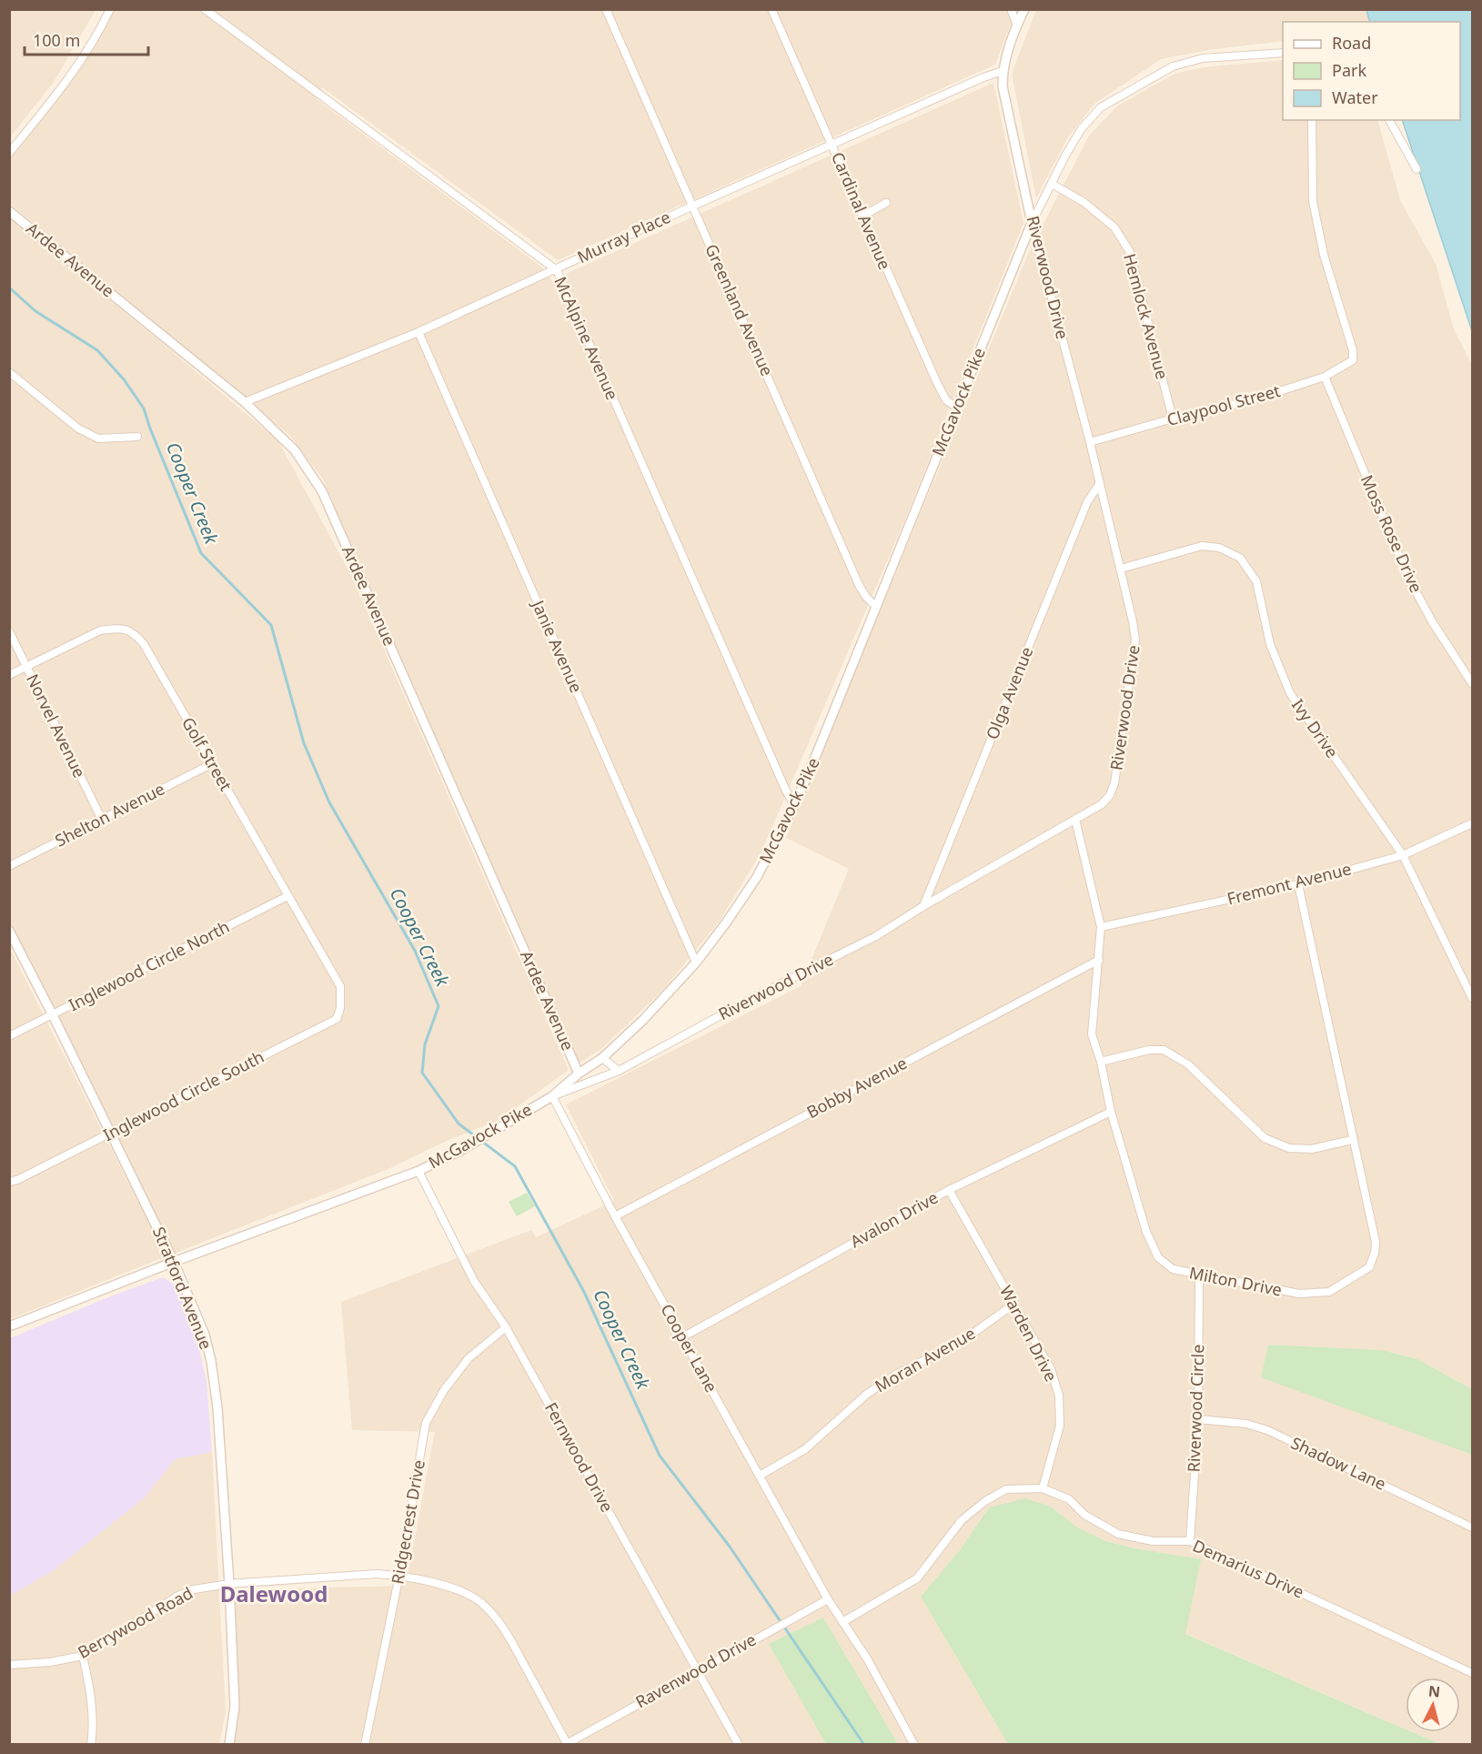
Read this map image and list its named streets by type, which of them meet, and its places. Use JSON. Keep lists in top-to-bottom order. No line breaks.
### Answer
{"streets":{"street":["Cardinal Avenue","Murray Place","Ardee Avenue","Riverwood Drive","Greenland Avenue","Hemlock Avenue","McAlpine Avenue","McGavock Pike","Claypool Street","Moss Rose Drive","Janie Avenue","Olga Avenue","Norvel Avenue","Ivy Drive","Golf Street","Shelton Avenue","Fremont Avenue","Inglewood Circle North","Bobby Avenue","Inglewood Circle South","Avalon Drive","Milton Drive","Stratford Avenue","Warden Drive","Cooper Lane","Moran Avenue","Riverwood Circle","Fernwood Drive","Shadow Lane","Ridgecrest Drive","Demarius Drive","Berrywood Road","Ravenwood Drive"]},"crossings":[["Cardinal Avenue","Murray Place"],["Cardinal Avenue","McGavock Pike"],["Murray Place","Ardee Avenue"],["Murray Place","Riverwood Drive"],["Murray Place","Greenland Avenue"],["Murray Place","McAlpine Avenue"],["Murray Place","Janie Avenue"],["Ardee Avenue","Riverwood Drive"],["Ardee Avenue","McGavock Pike"],["Riverwood Drive","McGavock Pike"],["Riverwood Drive","Claypool Street"],["Riverwood Drive","Olga Avenue"],["Riverwood Drive","Ivy Drive"],["Riverwood Drive","Milton Drive"],["Riverwood Drive","Cooper Lane"],["Greenland Avenue","McGavock Pike"],["Hemlock Avenue","McGavock Pike"],["Hemlock Avenue","Claypool Street"],["McAlpine Avenue","McGavock Pike"],["McGavock Pike","Janie Avenue"],["McGavock Pike","Stratford Avenue"],["McGavock Pike","Cooper Lane"],["McGavock Pike","Fernwood Drive"],["Claypool Street","Moss Rose Drive"],["Norvel Avenue","Golf Street"],["Norvel Avenue","Shelton Avenue"],["Ivy Drive","Fremont Avenue"],["Golf Street","Shelton Avenue"],["Golf Street","Inglewood Circle North"],["Golf Street","Inglewood Circle South"],["Fremont Avenue","Milton Drive"],["Inglewood Circle North","Stratford Avenue"],["Bobby Avenue","Milton Drive"],["Bobby Avenue","Cooper Lane"],["Inglewood Circle South","Stratford Avenue"],["Avalon Drive","Milton Drive"],["Avalon Drive","Warden Drive"],["Avalon Drive","Cooper Lane"],["Milton Drive","Riverwood Circle"],["Stratford Avenue","Berrywood Road"],["Warden Drive","Moran Avenue"],["Warden Drive","Demarius Drive"],["Cooper Lane","Moran Avenue"],["Cooper Lane","Demarius Drive"],["Cooper Lane","Ravenwood Drive"],["Riverwood Circle","Shadow Lane"],["Riverwood Circle","Demarius Drive"],["Fernwood Drive","Ridgecrest Drive"],["Fernwood Drive","Ravenwood Drive"],["Ridgecrest Drive","Berrywood Road"],["Berrywood Road","Ravenwood Drive"]],"districts":["Dalewood"],"water":["Cooper Creek"],"legend":["Road","Park","Water"],"scale_bar":"100 m","north":"top"}
